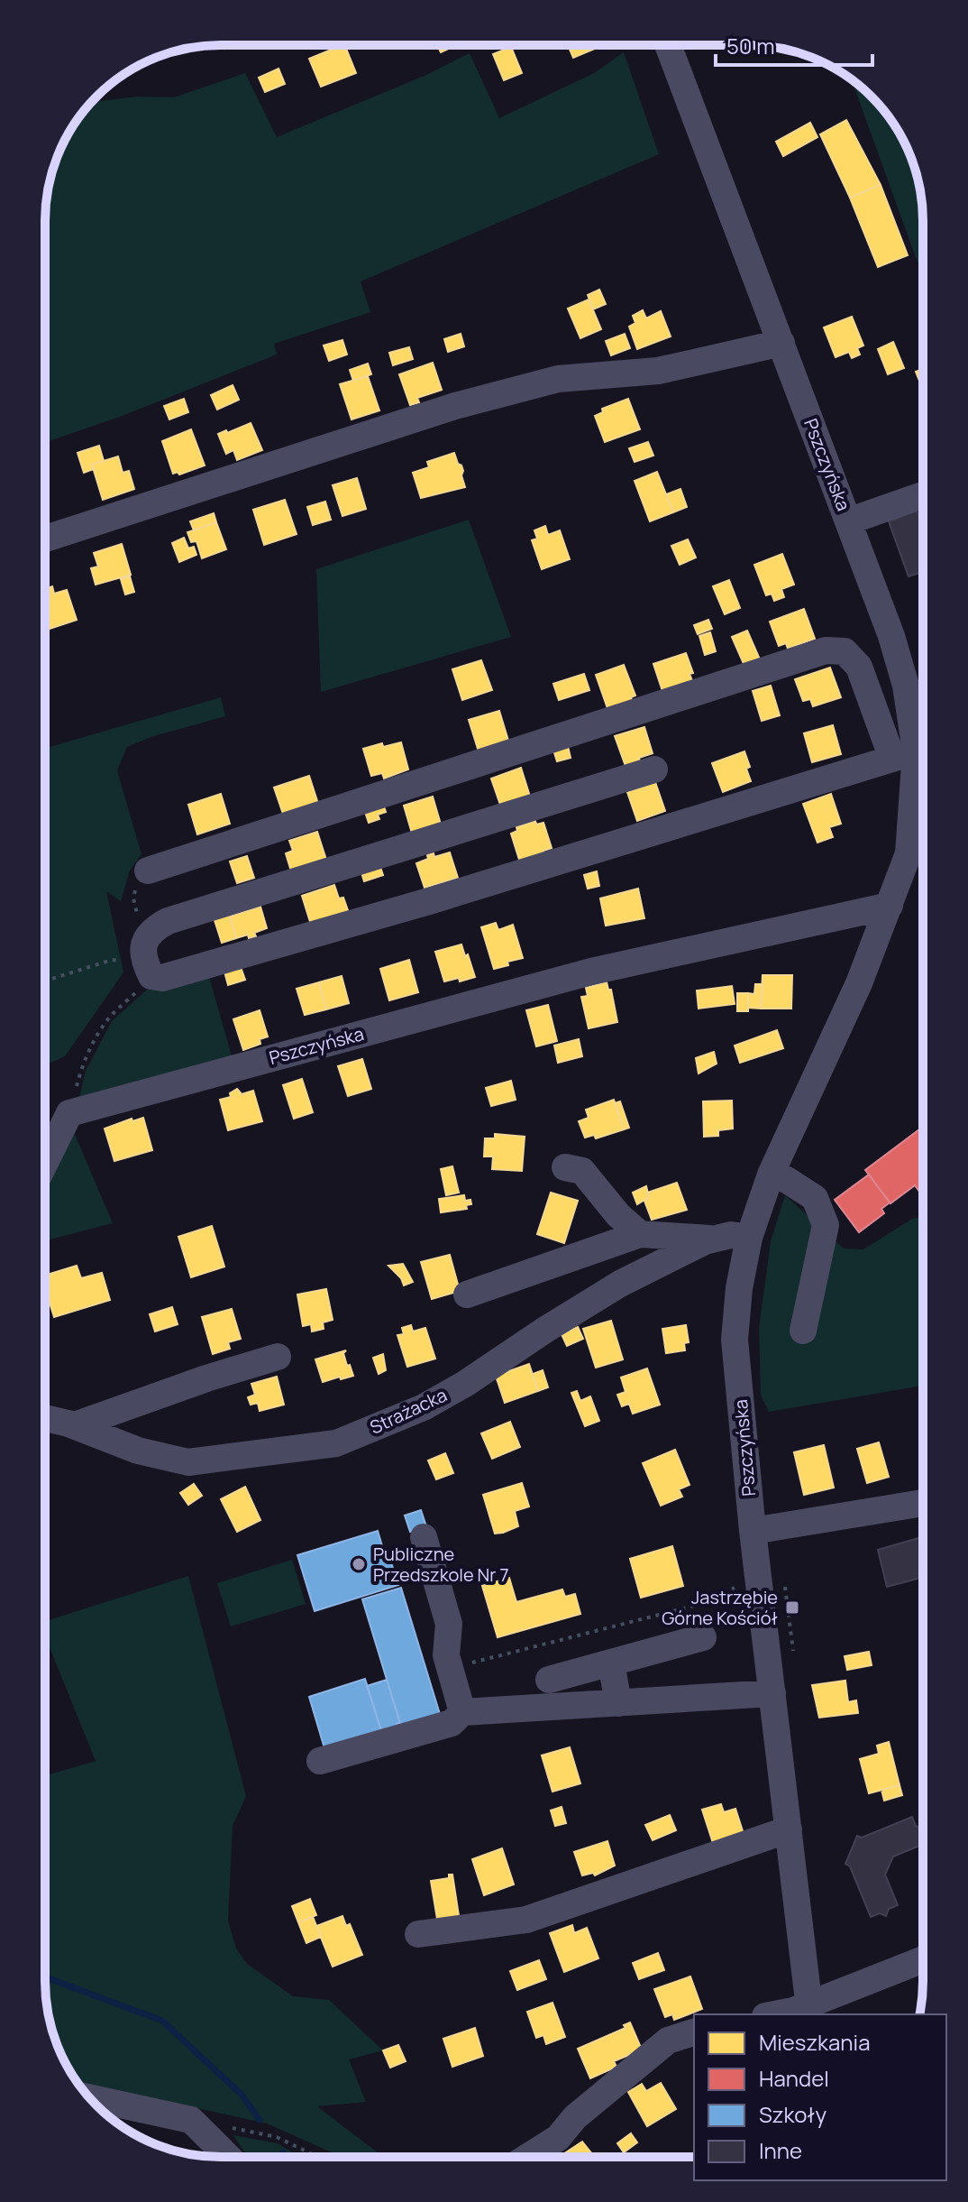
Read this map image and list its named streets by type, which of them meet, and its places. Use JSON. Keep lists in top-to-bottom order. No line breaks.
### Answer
{"streets":{"street":["Pszczyńska","Strażacka"]},"crossings":[["Pszczyńska","Strażacka"]],"places":{"other":["Publiczne Przedszkole Nr 7"],"transit":["Jastrzębie Górne Kościół"]},"legend":["Mieszkania","Handel","Szkoły","Inne"],"scale_bar":"50 m"}
